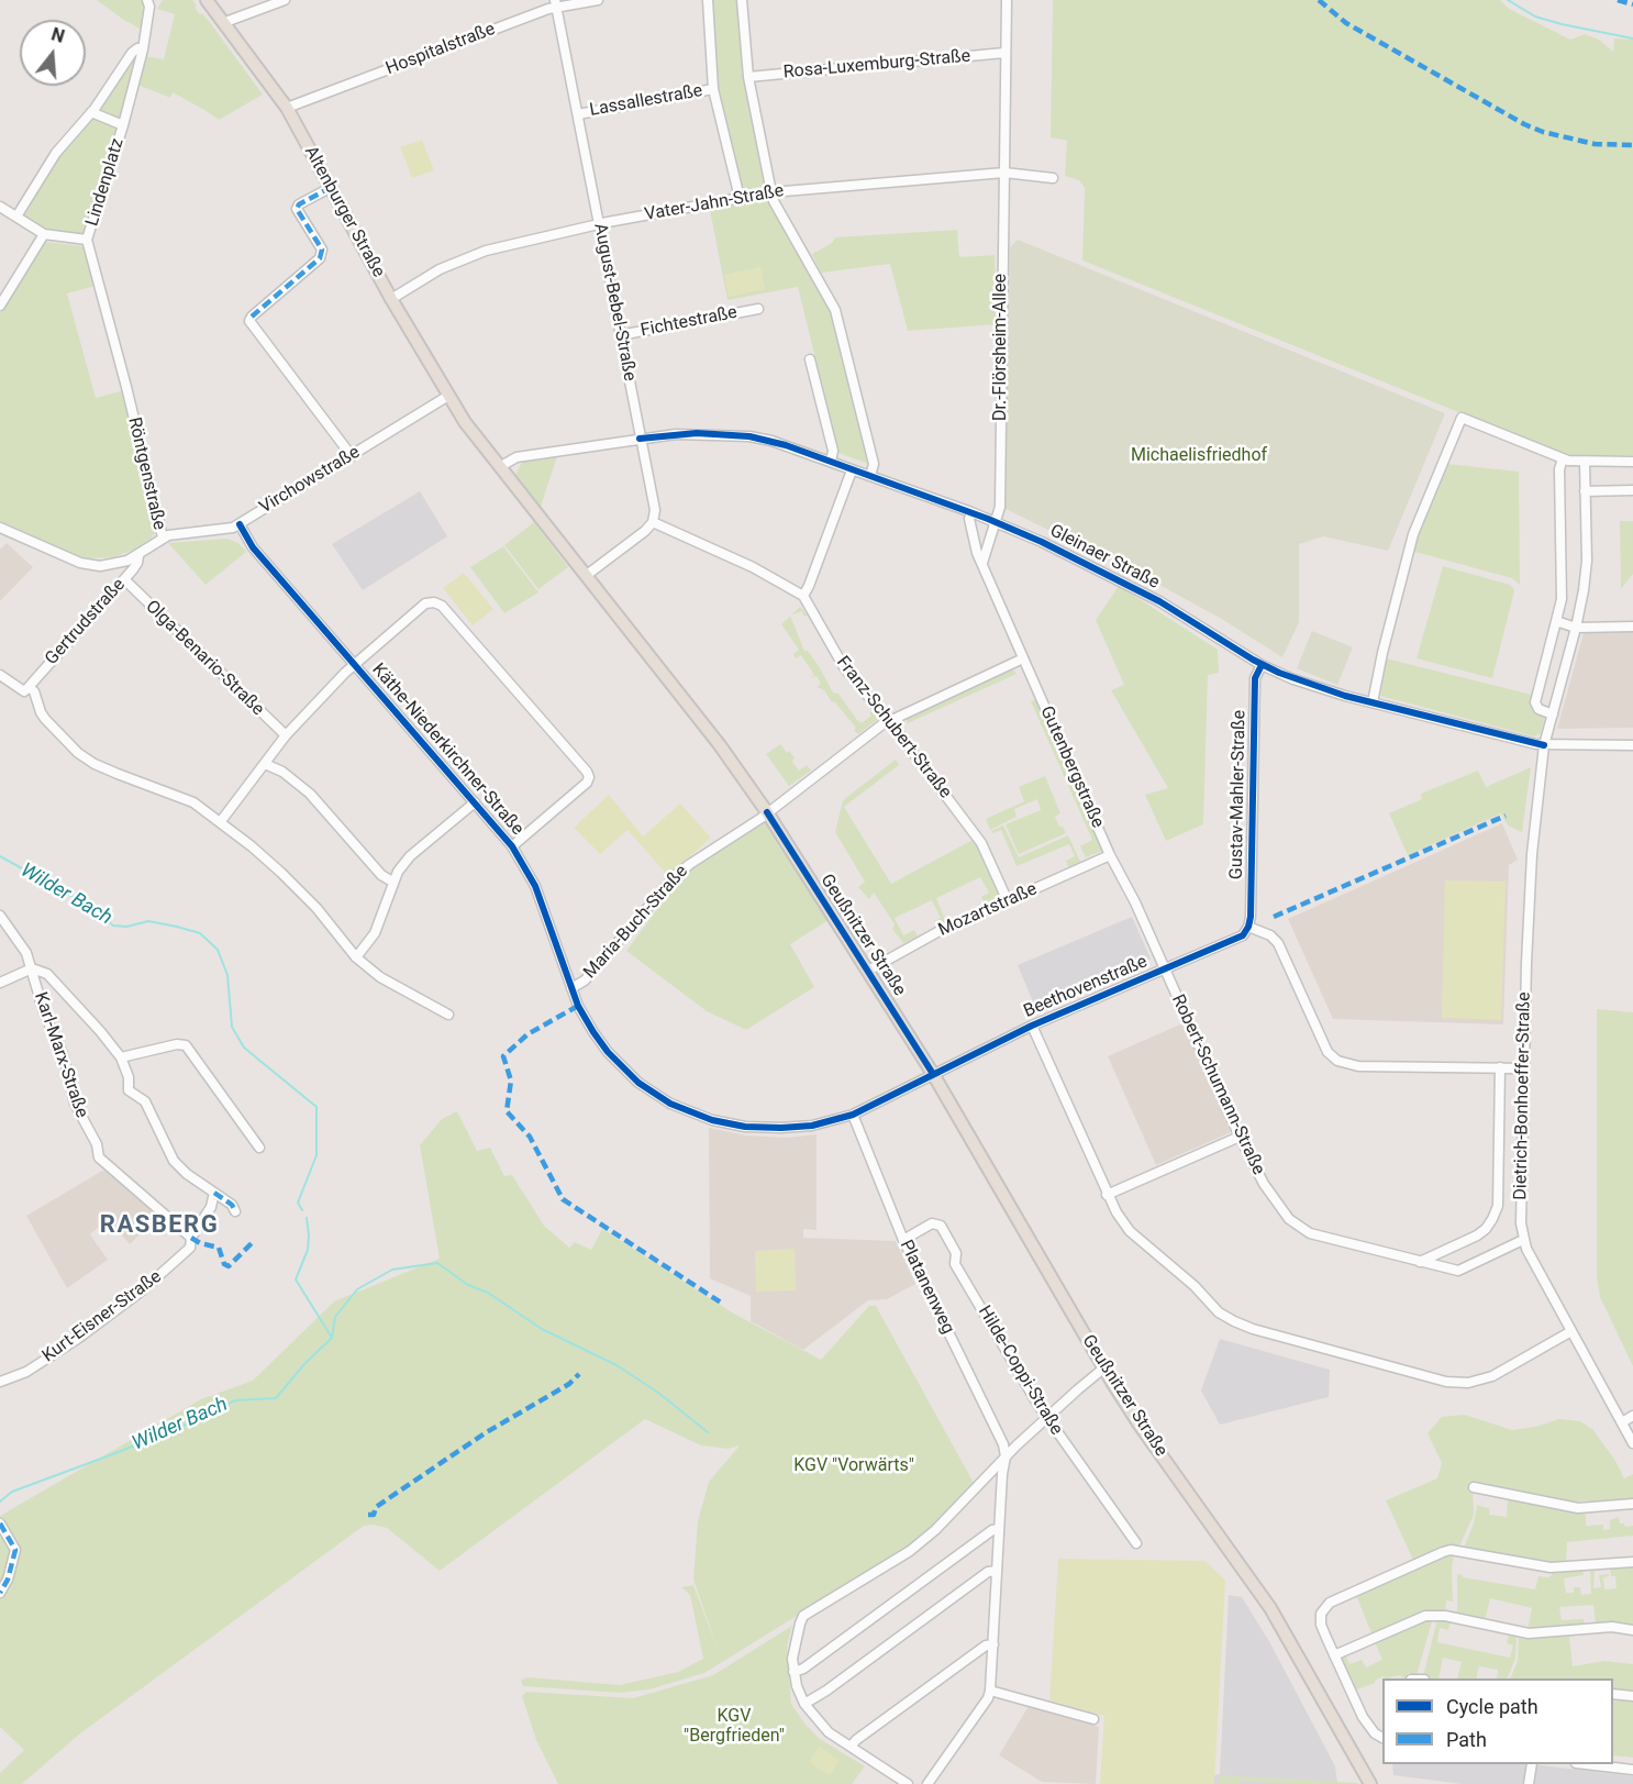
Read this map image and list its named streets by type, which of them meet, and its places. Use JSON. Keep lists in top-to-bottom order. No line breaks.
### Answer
{"streets":{"main road":["Altenburger Straße","Geußnitzer Straße"],"street":["Hospitalstraße","Rosa-Luxemburg-Straße","Lassallestraße","Lindenplatz","Vater-Jahn-Straße","August-Bebel-Straße","Fichtestraße","Dr.-Flörsheim-Allee","Röntgenstraße","Virchowstraße","Gleinaer Straße","Gertrudstraße","Olga-Benario-Straße","Franz-Schubert-Straße","Käthe-Niederkirchner-Straße","Gutenbergstraße","Gustav-Mahler-Straße","Mozartstraße","Maria-Buch-Straße","Beethovenstraße","Karl-Marx-Straße","Robert-Schumann-Straße","Dietrich-Bonhoeffer-Straße","Platanenweg","Kurt-Eisner-Straße","Hilde-Coppi-Straße"]},"crossings":[["Hospitalstraße","Altenburger Straße"],["Hospitalstraße","August-Bebel-Straße"],["Rosa-Luxemburg-Straße","Dr.-Flörsheim-Allee"],["Lassallestraße","August-Bebel-Straße"],["Lindenplatz","Röntgenstraße"],["Vater-Jahn-Straße","Altenburger Straße"],["Vater-Jahn-Straße","August-Bebel-Straße"],["Vater-Jahn-Straße","Dr.-Flörsheim-Allee"],["Altenburger Straße","Virchowstraße"],["Altenburger Straße","Gleinaer Straße"],["Altenburger Straße","Geußnitzer Straße"],["August-Bebel-Straße","Fichtestraße"],["August-Bebel-Straße","Gleinaer Straße"],["Dr.-Flörsheim-Allee","Gleinaer Straße"],["Röntgenstraße","Virchowstraße"],["Röntgenstraße","Gertrudstraße"],["Virchowstraße","Käthe-Niederkirchner-Straße"],["Gleinaer Straße","Gutenbergstraße"],["Gleinaer Straße","Gustav-Mahler-Straße"],["Gleinaer Straße","Geußnitzer Straße"],["Gleinaer Straße","Dietrich-Bonhoeffer-Straße"],["Gertrudstraße","Olga-Benario-Straße"],["Franz-Schubert-Straße","Mozartstraße"],["Franz-Schubert-Straße","Maria-Buch-Straße"],["Käthe-Niederkirchner-Straße","Maria-Buch-Straße"],["Käthe-Niederkirchner-Straße","Geußnitzer Straße"],["Käthe-Niederkirchner-Straße","Beethovenstraße"],["Käthe-Niederkirchner-Straße","Platanenweg"],["Gutenbergstraße","Mozartstraße"],["Gutenbergstraße","Maria-Buch-Straße"],["Gutenbergstraße","Beethovenstraße"],["Gutenbergstraße","Robert-Schumann-Straße"],["Gustav-Mahler-Straße","Beethovenstraße"],["Mozartstraße","Geußnitzer Straße"],["Maria-Buch-Straße","Geußnitzer Straße"],["Geußnitzer Straße","Beethovenstraße"],["Beethovenstraße","Robert-Schumann-Straße"],["Karl-Marx-Straße","Kurt-Eisner-Straße"],["Robert-Schumann-Straße","Dietrich-Bonhoeffer-Straße"],["Platanenweg","Hilde-Coppi-Straße"]],"districts":["RASBERG"],"water":["Wilder Bach"],"parks":["Michaelisfriedhof","KGV \"Vorwärts\"","KGV \"Bergfrieden\""],"legend":["Cycle path","Path"],"north":"top"}
